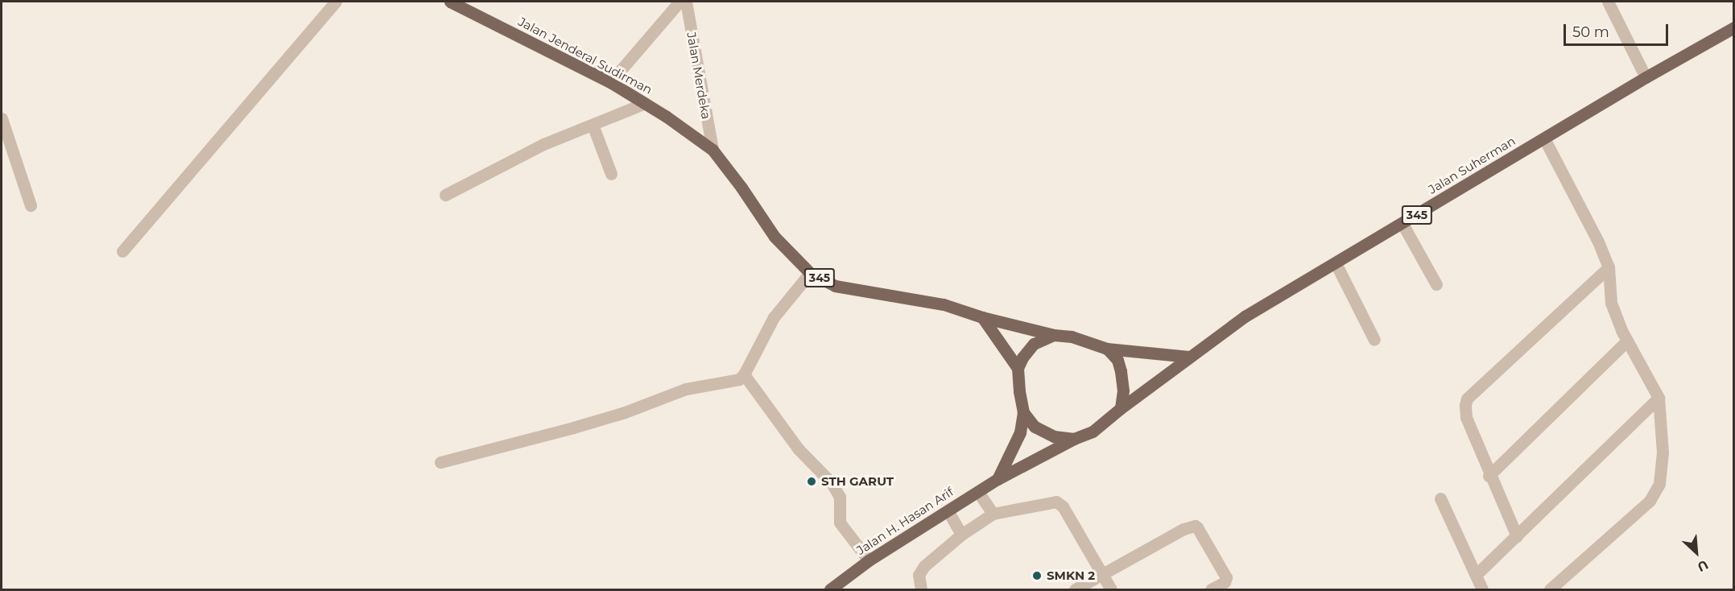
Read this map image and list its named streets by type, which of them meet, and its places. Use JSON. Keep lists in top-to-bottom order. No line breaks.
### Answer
{"streets":{"main road":["Jalan Jenderal Sudirman","Jalan Suherman","345","Jalan H. Hasan Arif"],"street":["Jalan Merdeka"]},"crossings":[["Jalan Jenderal Sudirman","Jalan Merdeka"],["Jalan Jenderal Sudirman","Jalan Suherman"],["Jalan Jenderal Sudirman","345"],["Jalan Jenderal Sudirman","Jalan H. Hasan Arif"],["Jalan Suherman","345"],["Jalan Suherman","Jalan H. Hasan Arif"],["345","Jalan H. Hasan Arif"]],"places":["STH GARUT","SMKN 2"],"scale_bar":"50 m","north":"bottom right"}
